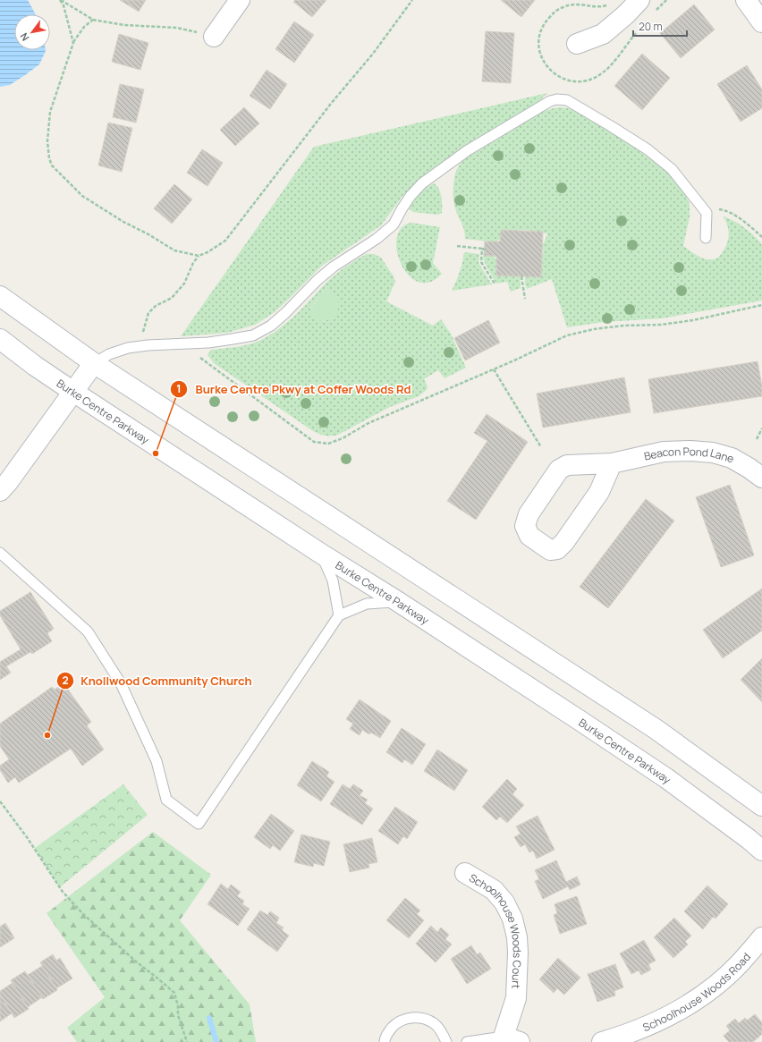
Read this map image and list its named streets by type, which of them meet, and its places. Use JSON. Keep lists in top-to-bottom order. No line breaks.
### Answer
{"streets":{"main road":["Burke Centre Parkway","Beacon Pond Lane","Schoolhouse Woods Court","Schoolhouse Woods Road"]},"places":["Burke Centre Pkwy at Coffer Woods Rd","Knollwood Community Church"],"scale_bar":"20 m","north":"bottom left"}
